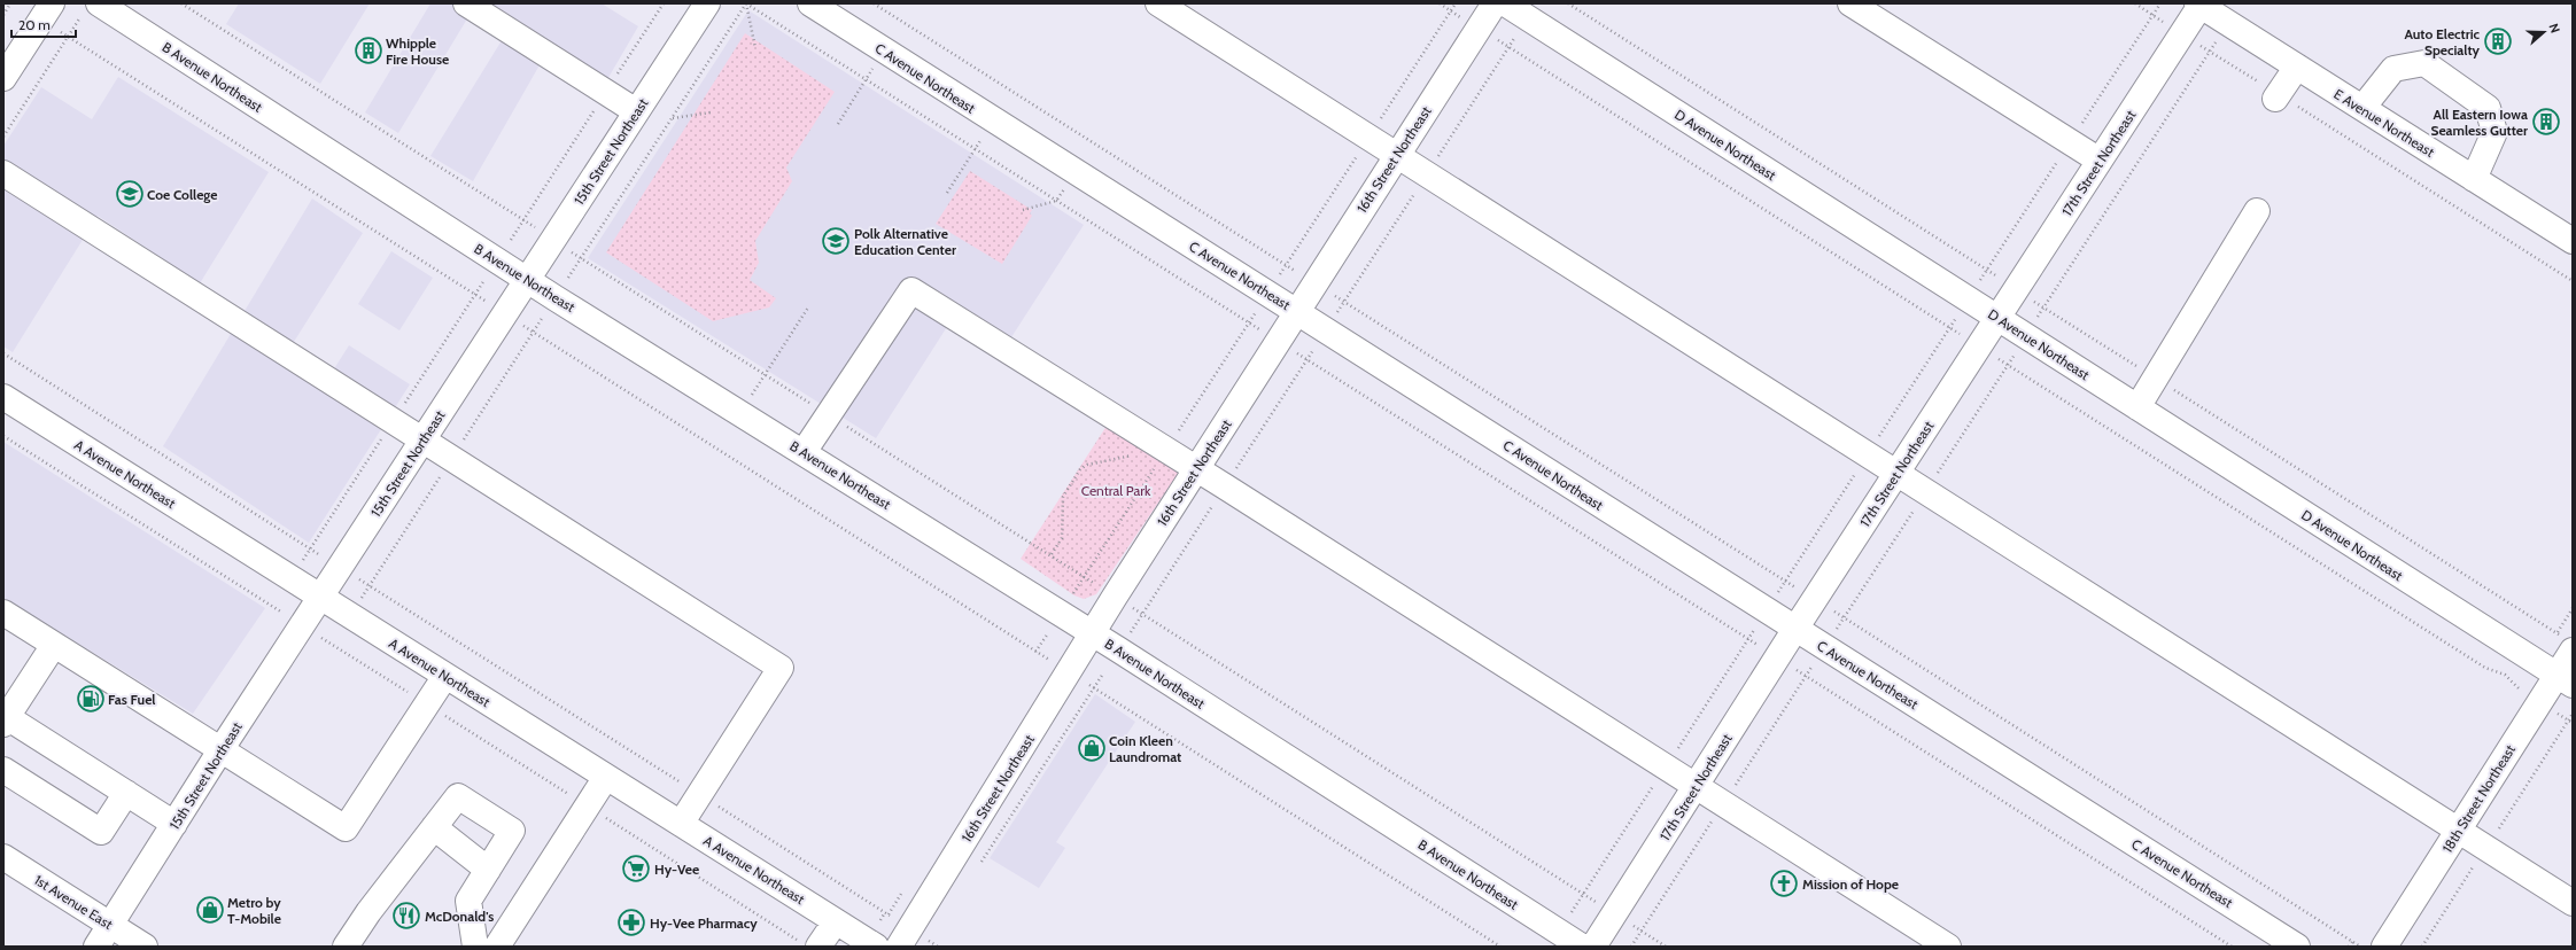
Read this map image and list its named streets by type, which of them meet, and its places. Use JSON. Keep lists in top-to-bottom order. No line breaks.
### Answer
{"streets":{"street":["B Avenue Northeast","C Avenue Northeast","E Avenue Northeast","D Avenue Northeast","15th Street Northeast","16th Street Northeast","17th Street Northeast","A Avenue Northeast","18th Street Northeast","1st Avenue East"]},"crossings":[["B Avenue Northeast","15th Street Northeast"],["B Avenue Northeast","16th Street Northeast"],["C Avenue Northeast","16th Street Northeast"],["C Avenue Northeast","17th Street Northeast"],["E Avenue Northeast","17th Street Northeast"],["D Avenue Northeast","17th Street Northeast"],["D Avenue Northeast","18th Street Northeast"],["15th Street Northeast","A Avenue Northeast"],["15th Street Northeast","1st Avenue East"]],"parks":["Central Park"],"places":{"building":["Auto Electric Specialty","Whipple Fire House","All Eastern Iowa Seamless Gutter"],"school or university":["Coe College","Polk Alternative Education Center"],"fuel station":["Fas Fuel"],"shop":["Coin Kleen Laundromat","Metro by T-Mobile"],"supermarket":["Hy-Vee"],"church":["Mission of Hope"],"restaurant":["McDonald's"],"pharmacy":["Hy-Vee Pharmacy"]},"scale_bar":"20 m","north":"right"}
